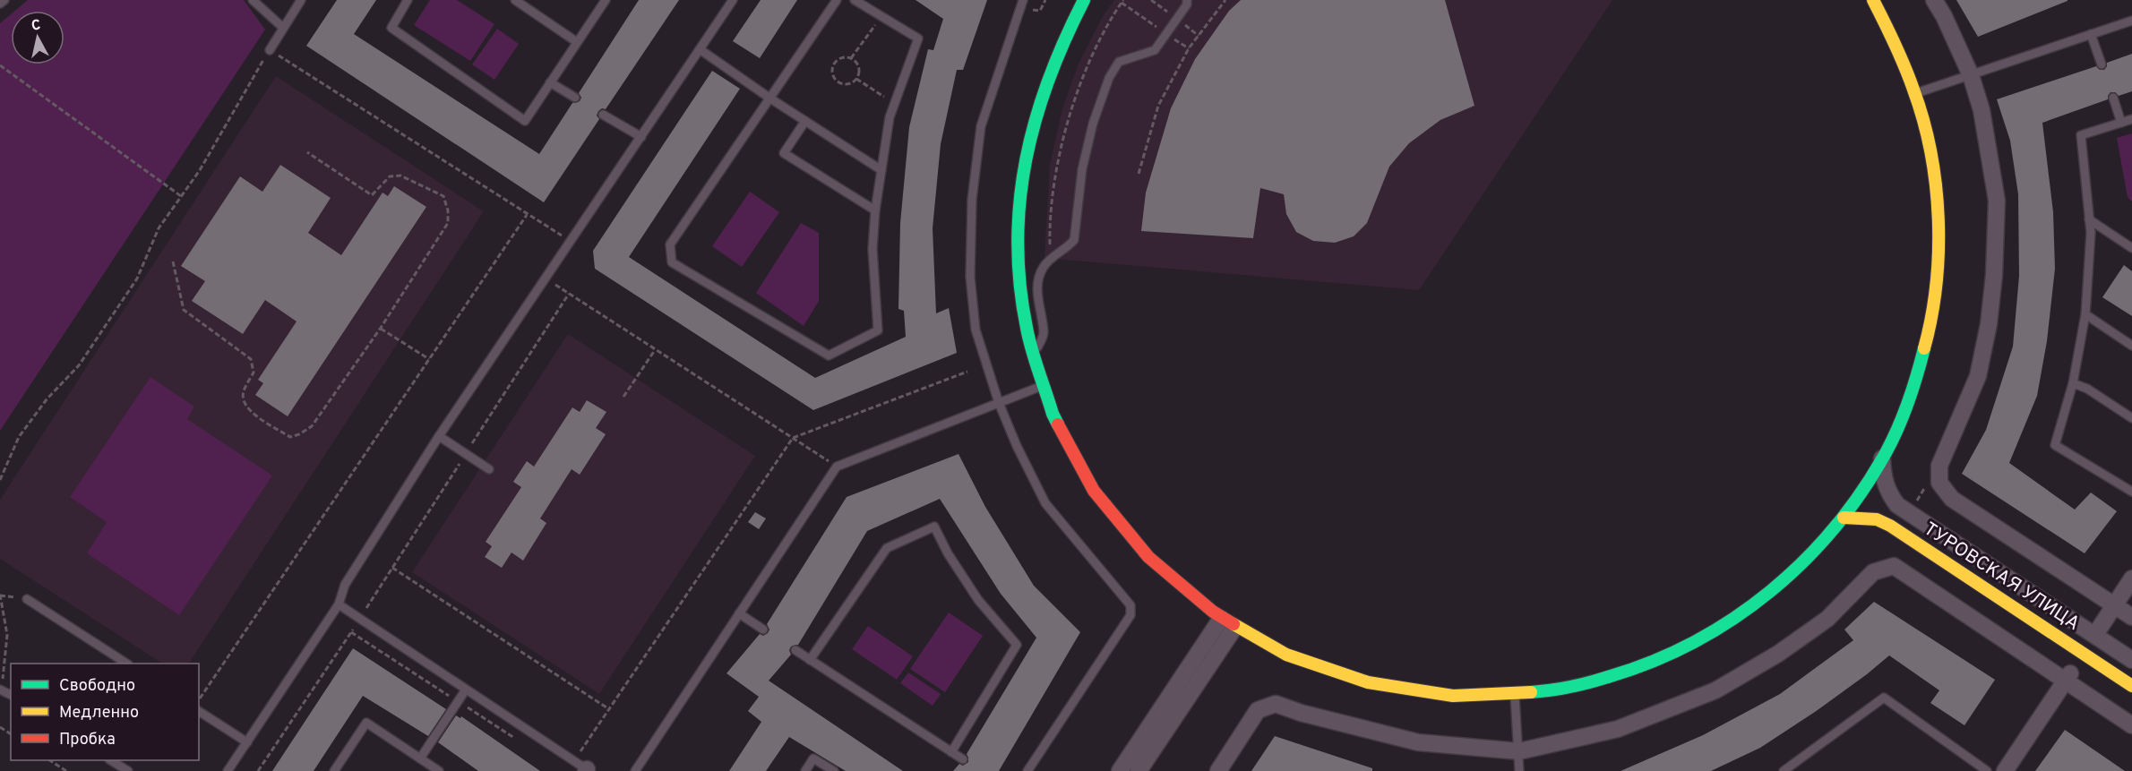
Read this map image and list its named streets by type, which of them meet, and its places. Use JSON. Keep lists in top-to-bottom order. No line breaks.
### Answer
{"streets":{"street":["ТУРОВСКАЯ УЛИЦА"]},"legend":["Свободно","Медленно","Пробка"],"north":"top"}
